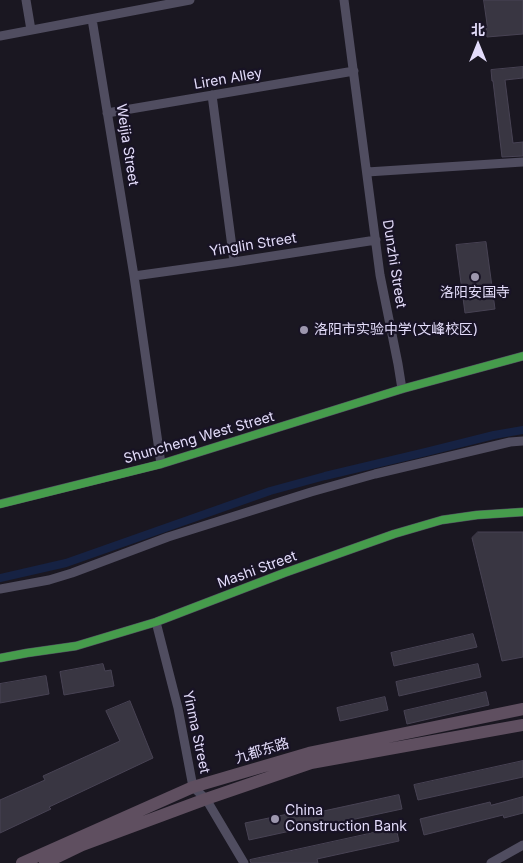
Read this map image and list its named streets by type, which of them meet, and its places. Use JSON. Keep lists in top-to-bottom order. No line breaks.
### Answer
{"streets":{"highway":["九都东路"],"street":["Liren Alley","Weijia Street","Yinglin Street","Dunzhi Street","Shuncheng West Street","Mashi Street","Yinma Street"]},"crossings":[["Liren Alley","Weijia Street"],["Liren Alley","Dunzhi Street"],["Weijia Street","Yinglin Street"],["Weijia Street","Shuncheng West Street"],["Yinglin Street","Dunzhi Street"],["Dunzhi Street","Shuncheng West Street"],["Mashi Street","Yinma Street"],["Yinma Street","九都东路"]],"places":["洛阳安国寺","洛阳市实验中学(文峰校区)","China Construction Bank"],"north":"top"}
